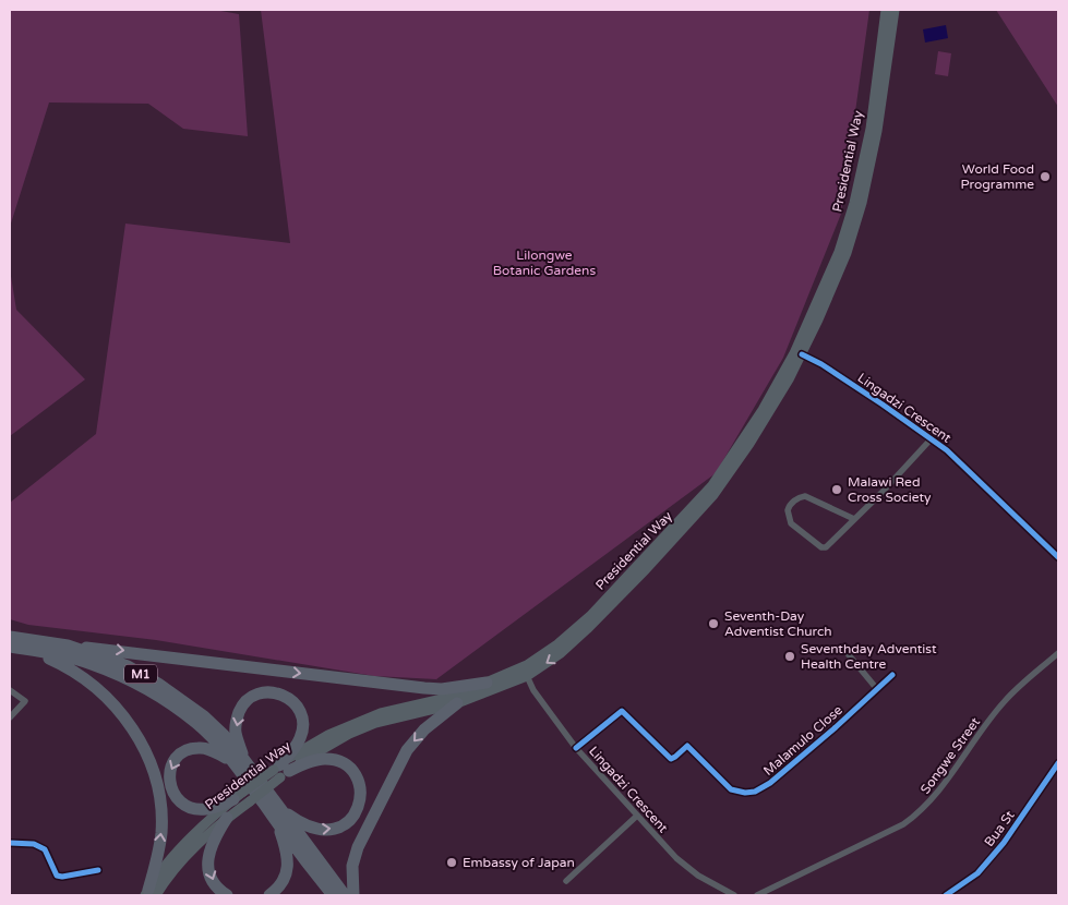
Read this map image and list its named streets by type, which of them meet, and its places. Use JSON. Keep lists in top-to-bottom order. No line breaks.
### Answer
{"streets":{"highway":["M1"],"main road":["Presidential Way"],"street":["Lingadzi Crescent","Malamulo Close","Songwe Street","Bua St"]},"crossings":[["Presidential Way","Lingadzi Crescent"],["Lingadzi Crescent","Malamulo Close"]],"parks":["Lilongwe Botanic Gardens"],"places":["World Food Programme","Malawi Red Cross Society","Seventh-Day Adventist Church","Seventhday Adventist Health Centre","Embassy of Japan"]}
